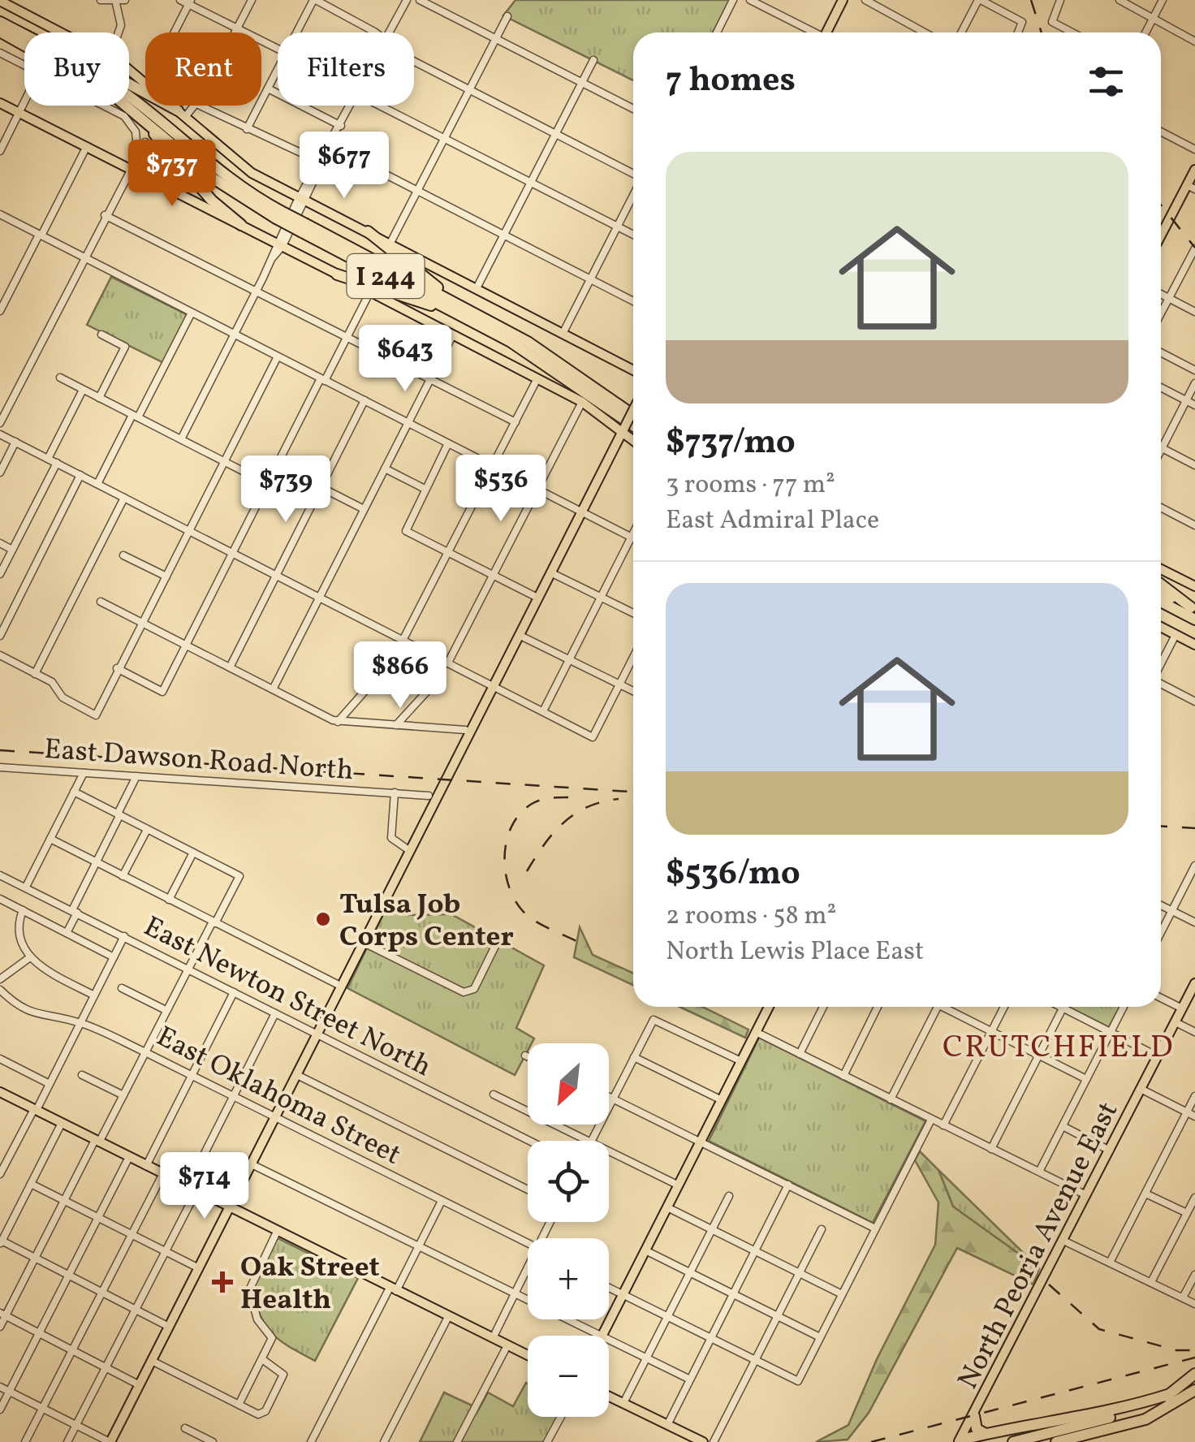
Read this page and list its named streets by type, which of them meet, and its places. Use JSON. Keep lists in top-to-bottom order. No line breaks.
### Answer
{"streets":{"highway":["I 244"],"main road":["North Peoria Avenue East"],"street":["East Dawson Road North","East Newton Street North","East Oklahoma Street"]},"districts":["CRUTCHFIELD"],"places":{"other":["Tulsa Job Corps Center"],"health":["Oak Street Health"]},"north":"bottom left","page":{"chip":["Buy","Rent","Filters"],"heading":"7 homes","list":[{"name":"$737/mo","note":"3 rooms · 77 m² · East Admiral Place"},{"name":"$536/mo","note":"2 rooms · 58 m² · North Lewis Place East"}],"price":["$677","$737","$643","$536","$739","$866","$714"],"map_buttons":["+","−"]}}
